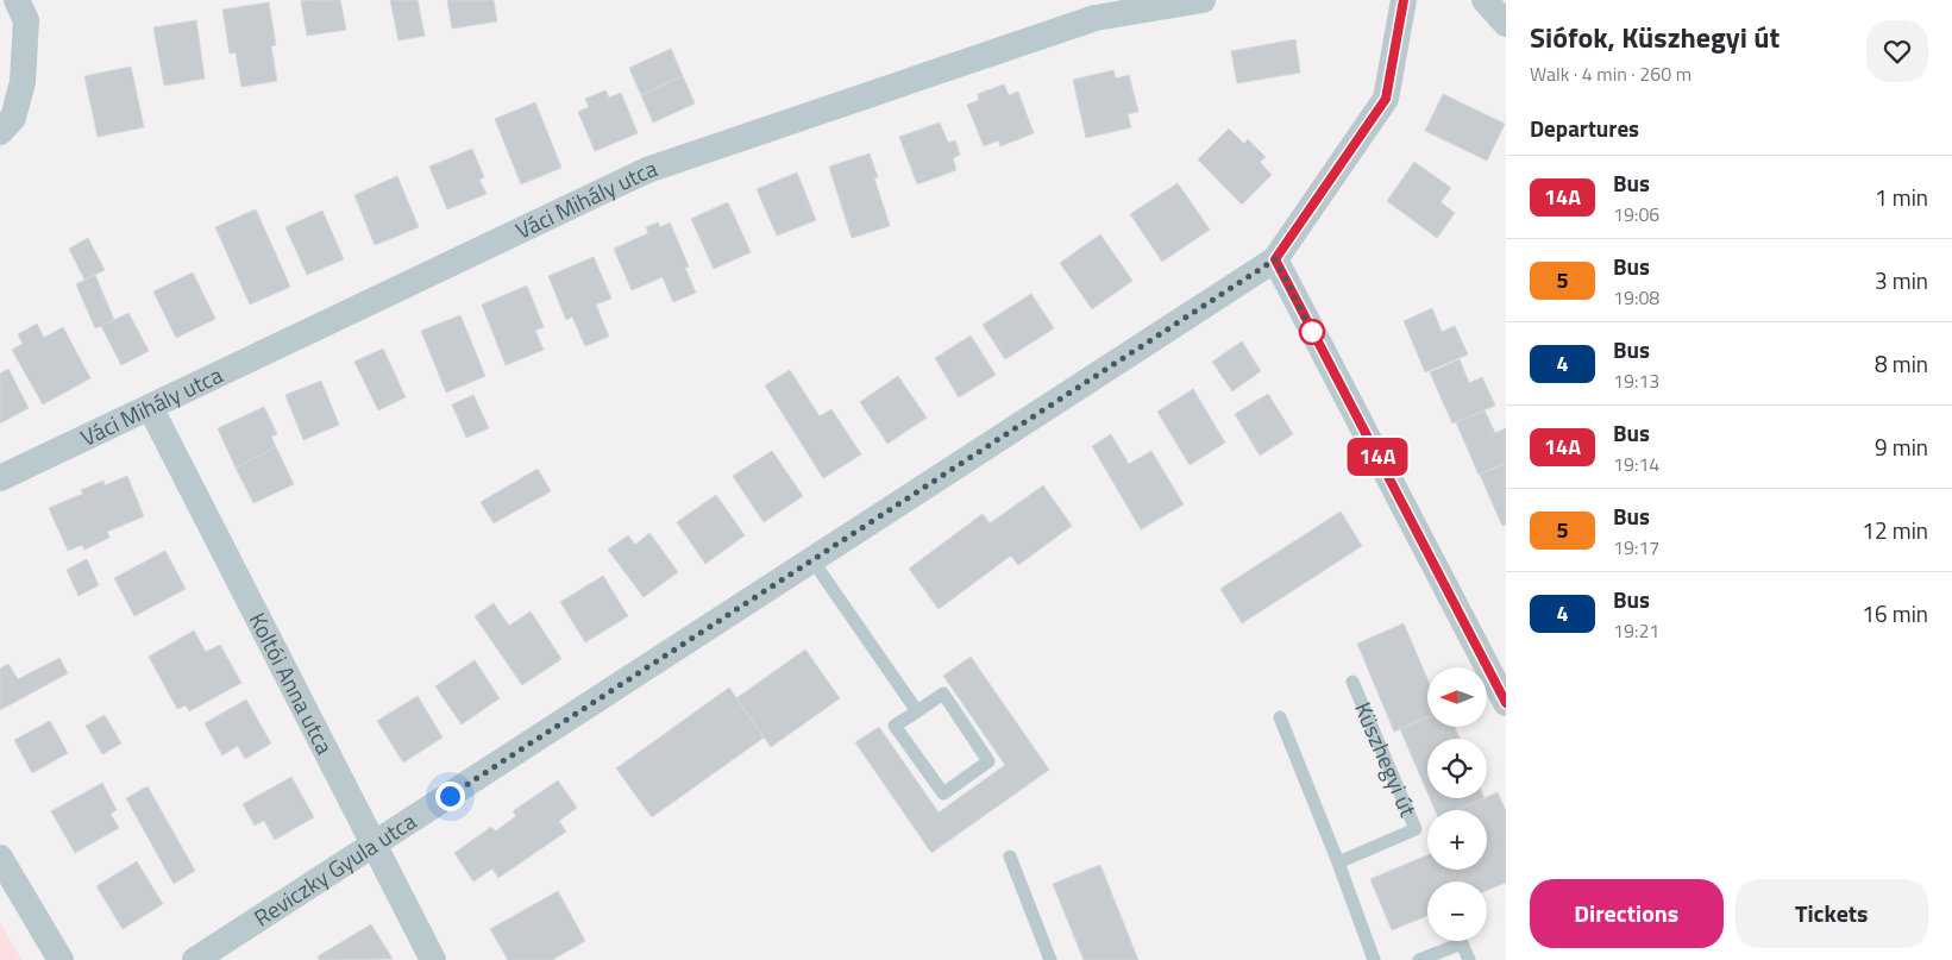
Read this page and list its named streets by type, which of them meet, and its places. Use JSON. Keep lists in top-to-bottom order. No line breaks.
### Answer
{"streets":{"street":["Váci Mihály utca","Koltói Anna utca","Reviczky Gyula utca"],"lane":["Küszhegyi út"]},"crossings":[["Váci Mihály utca","Koltói Anna utca"],["Koltói Anna utca","Reviczky Gyula utca"]],"lines":["bus line 14A"],"north":"left","page":{"on_map":"14A","heading":[["Siófok, Küszhegyi út","Walk · 4 min · 260 m"],"Departures"],"list":[{"mark":"14A","name":"Bus","note":"19:06","value":"1 min"},{"mark":"5","name":"Bus","note":"19:08","value":"3 min"},{"mark":"4","name":"Bus","note":"19:13","value":"8 min"},{"mark":"14A","name":"Bus","note":"19:14","value":"9 min"},{"mark":"5","name":"Bus","note":"19:17","value":"12 min"},{"mark":"4","name":"Bus","note":"19:21","value":"16 min"}],"map_buttons":["+","−"],"buttons":["Directions","Tickets"]}}
